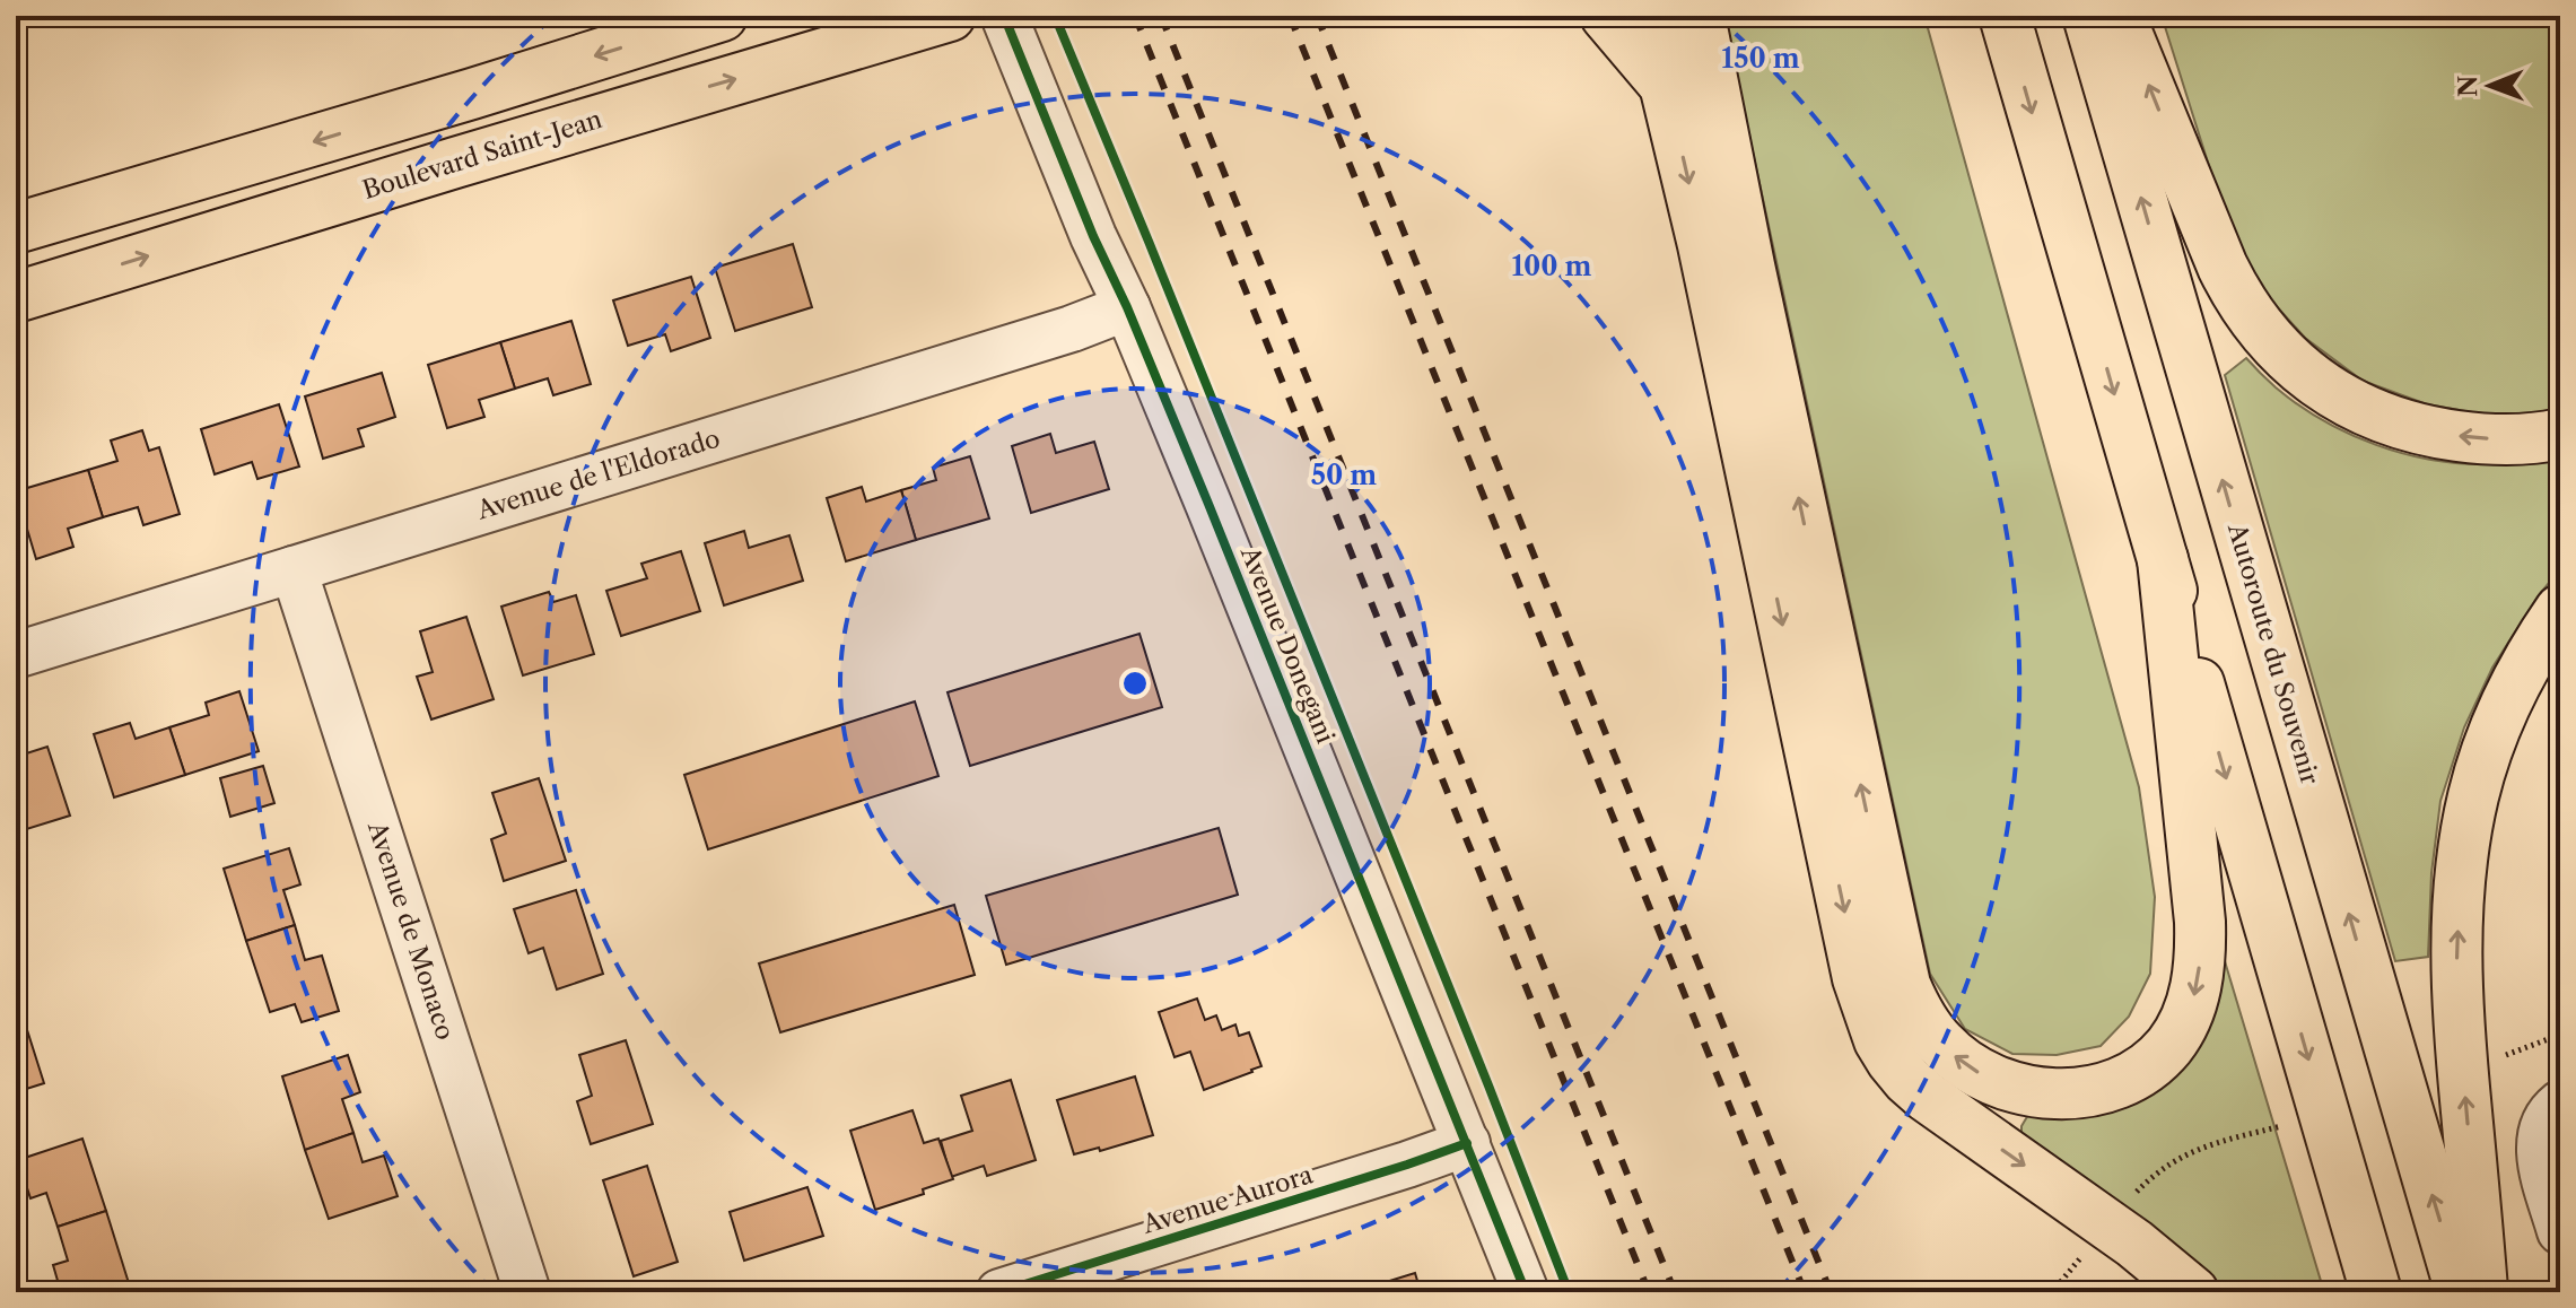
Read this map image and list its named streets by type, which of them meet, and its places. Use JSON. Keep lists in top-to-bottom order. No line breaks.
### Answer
{"streets":{"main road":["Boulevard Saint-Jean","Autoroute du Souvenir"],"street":["Avenue de l'Eldorado","Avenue Donegani","Avenue de Monaco","Avenue Aurora"]},"crossings":[["Avenue de l'Eldorado","Avenue Donegani"],["Avenue de l'Eldorado","Avenue de Monaco"],["Avenue Donegani","Avenue Aurora"]],"north":"left","rings":["150 m","100 m","50 m"]}
